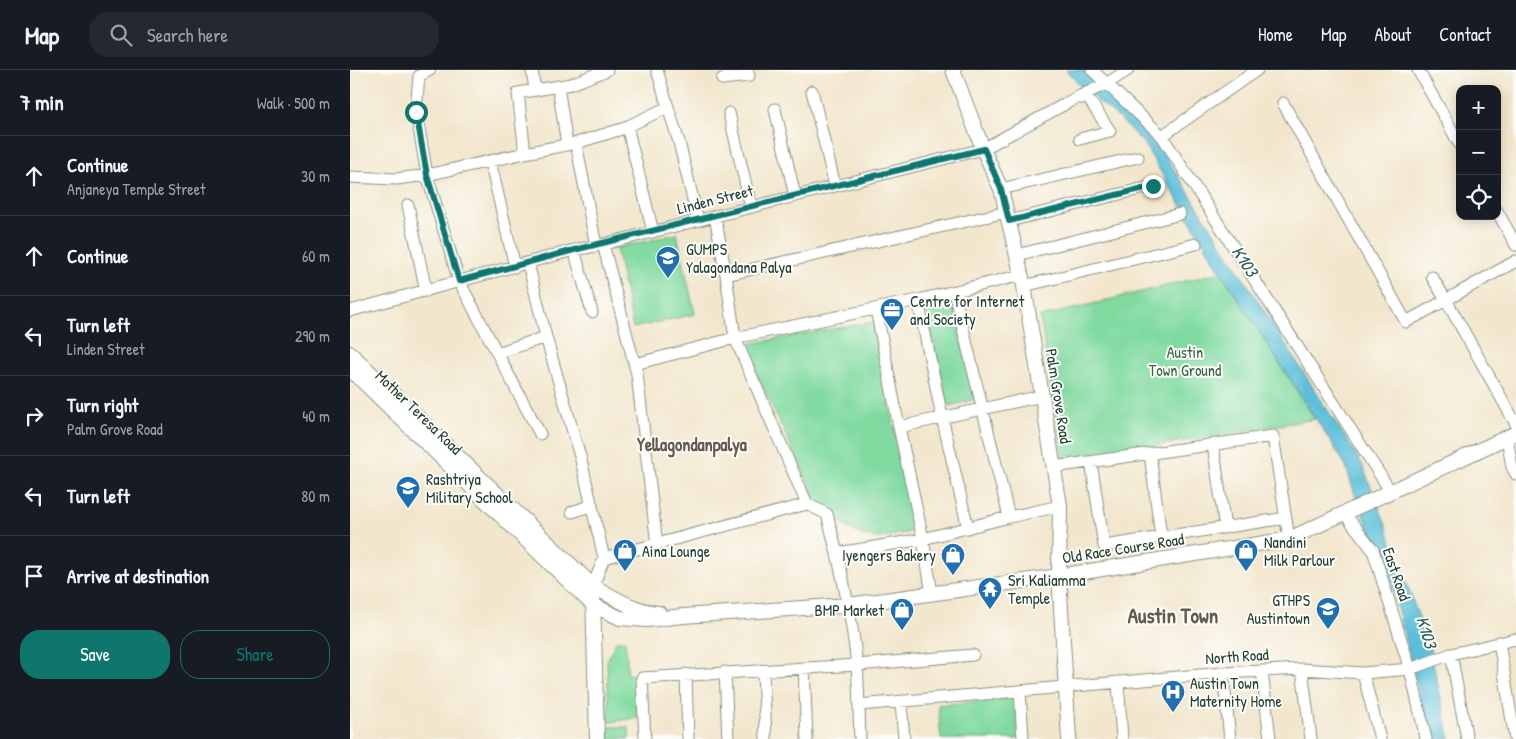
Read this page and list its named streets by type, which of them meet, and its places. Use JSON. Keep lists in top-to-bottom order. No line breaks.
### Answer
{"streets":{"street":["Linden Street","Palm Grove Road","Mother Teresa Road","Old Race Course Road","East Road","North Road"]},"crossings":[["Linden Street","Palm Grove Road"],["Palm Grove Road","Old Race Course Road"],["Palm Grove Road","North Road"],["Mother Teresa Road","Old Race Course Road"],["Old Race Course Road","East Road"],["East Road","North Road"]],"districts":["Yellagondanpalya","Austin Town"],"water":["K103"],"parks":["Austin Town Ground"],"places":{"school or university":["GUMPS Yalagondana Palya","Rashtriya Military School","GTHPS Austintown"],"office":["Centre for Internet and Society"],"shop":["Aina Lounge","Nandini Milk Parlour","Iyengers Bakery","BMP Market"],"temple":["Sri Kaliamma Temple"],"hospital":["Austin Town Maternity Home"]},"page":{"header":"Map","search":"Search here","nav":["Home","Map","About","Contact"],"heading":["7 min","Walk · 500 m"],"map_buttons":["+","−"],"list":[["Continue","Anjaneya Temple Street","30 m"],["Continue","60 m"],["Turn left","Linden Street","290 m"],["Turn right","Palm Grove Road","40 m"],["Turn left","80 m"],"Arrive at destination"],"buttons":["Save","Share"]}}
